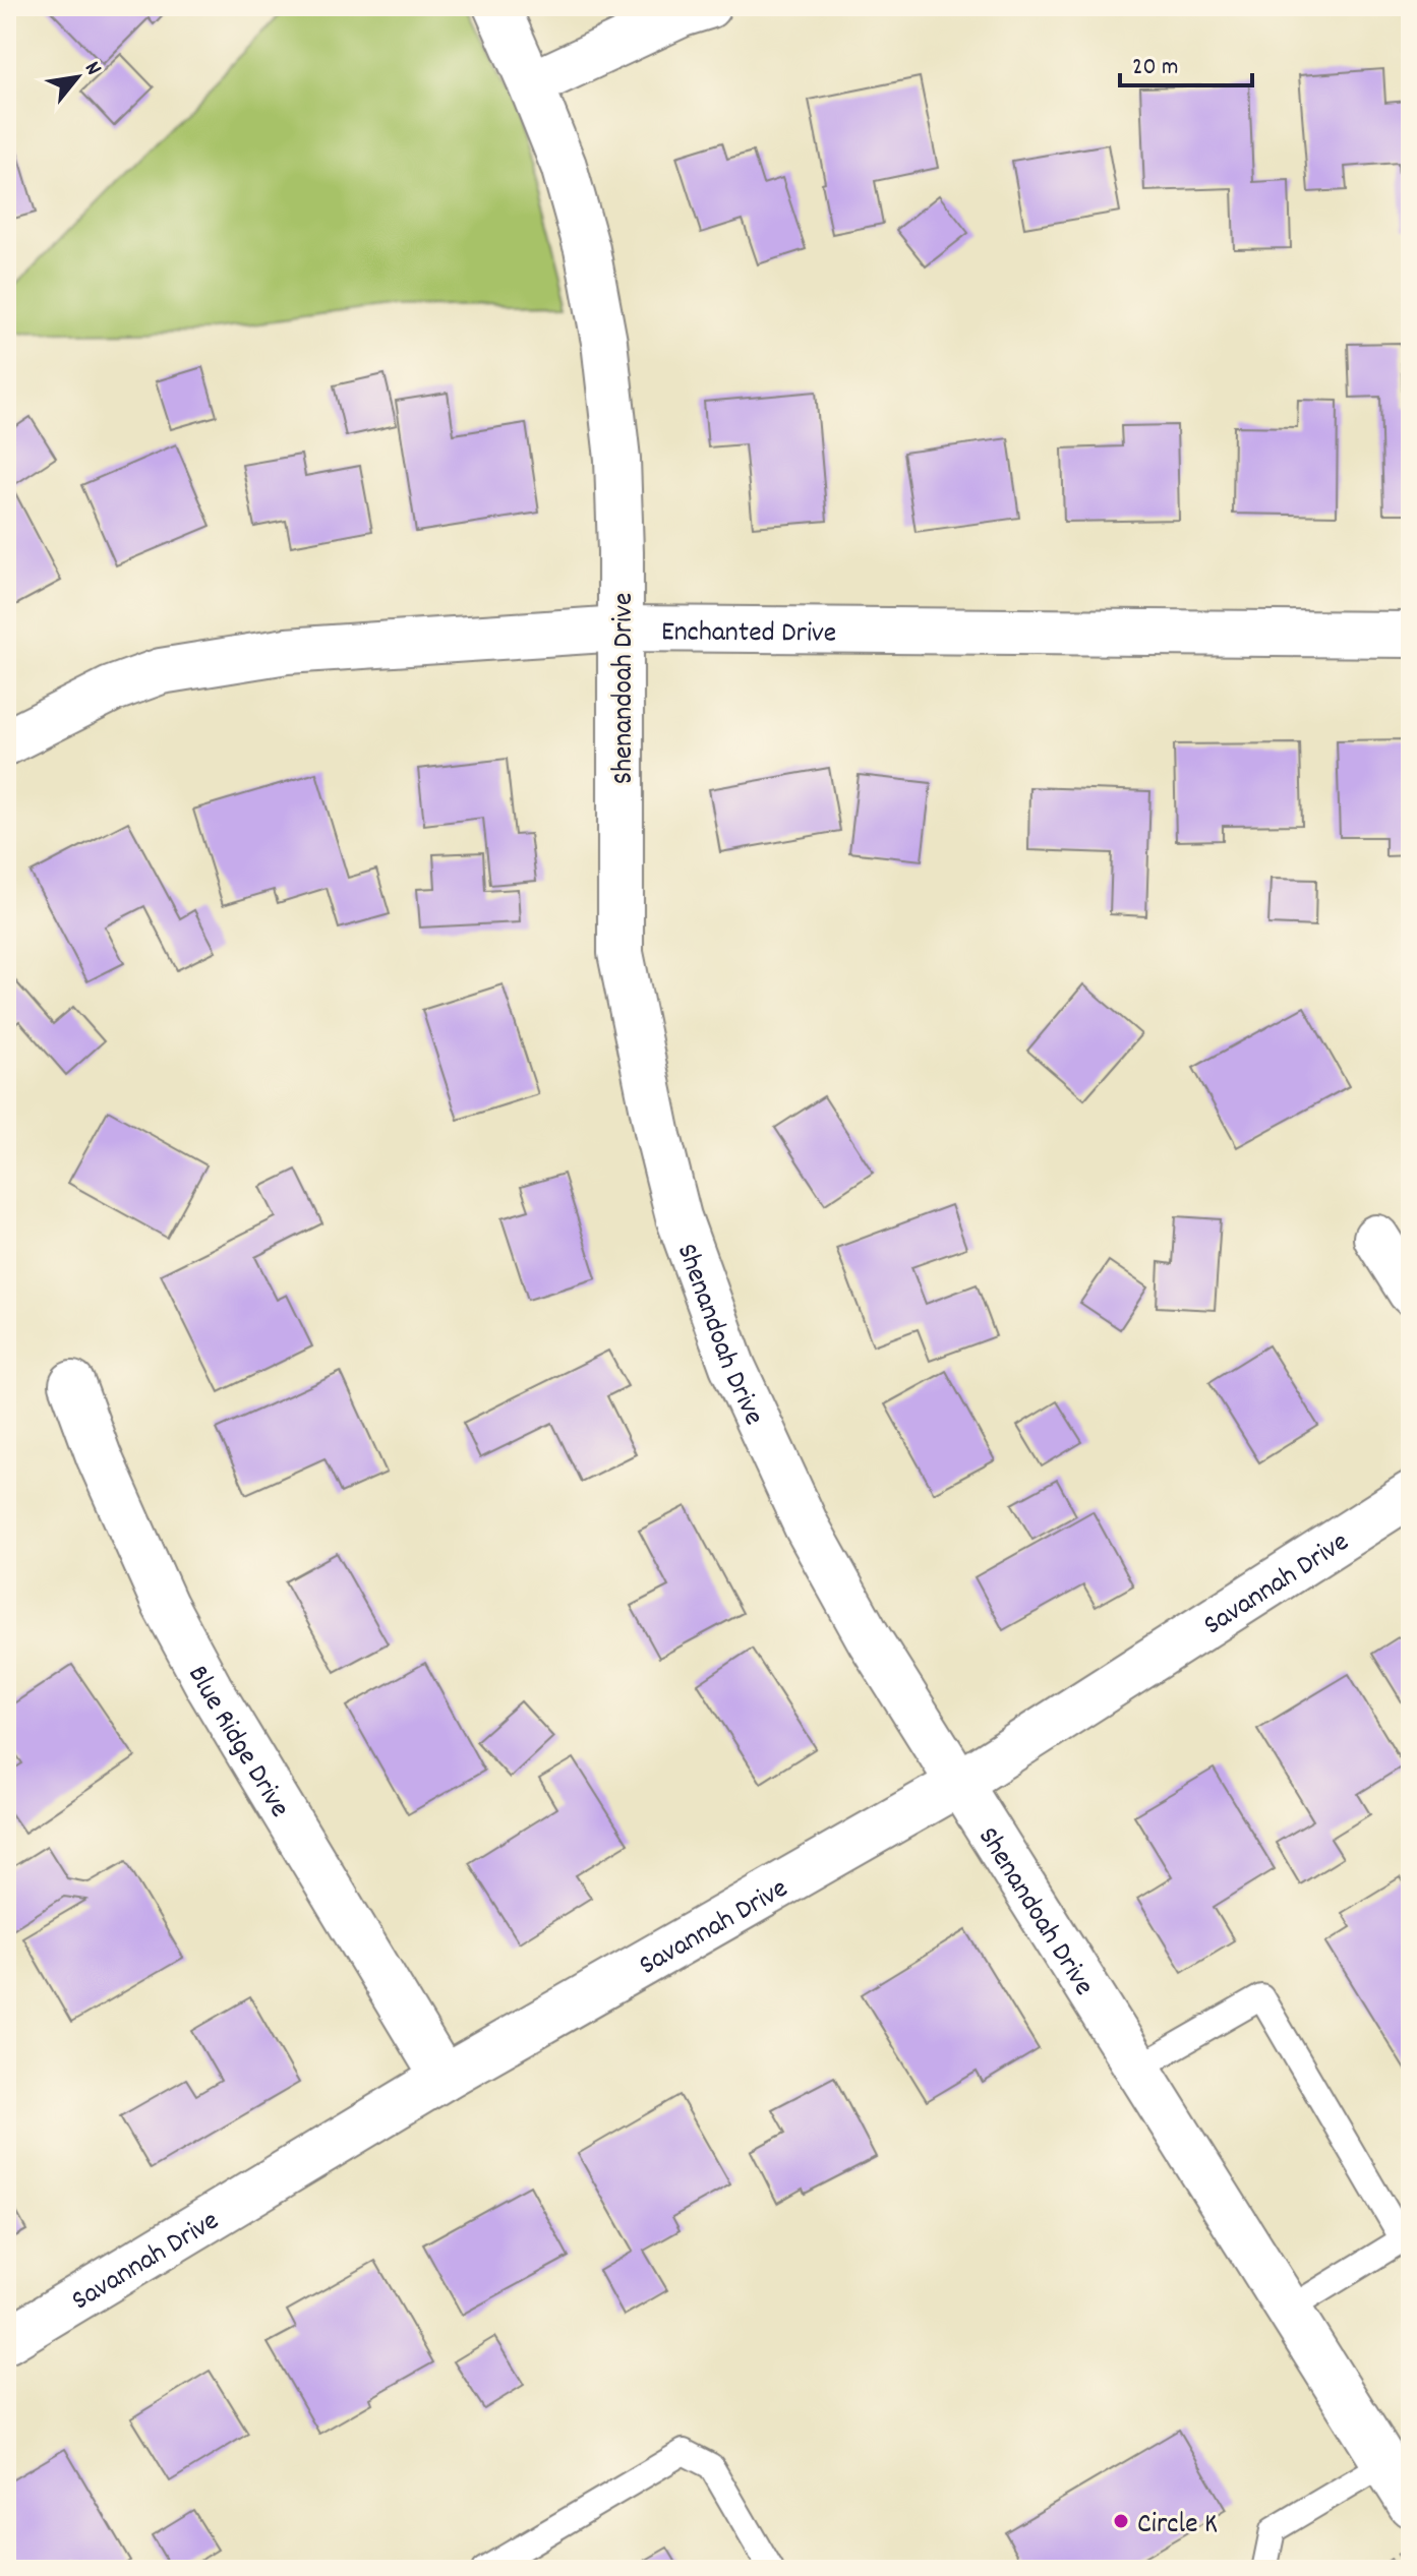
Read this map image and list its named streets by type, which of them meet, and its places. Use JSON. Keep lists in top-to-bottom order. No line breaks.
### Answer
{"streets":{"street":["Enchanted Drive","Shenandoah Drive","Savannah Drive","Blue Ridge Drive"]},"crossings":[["Enchanted Drive","Shenandoah Drive"],["Shenandoah Drive","Savannah Drive"],["Savannah Drive","Blue Ridge Drive"]],"places":["Circle K"],"scale_bar":"20 m","north":"top right"}
